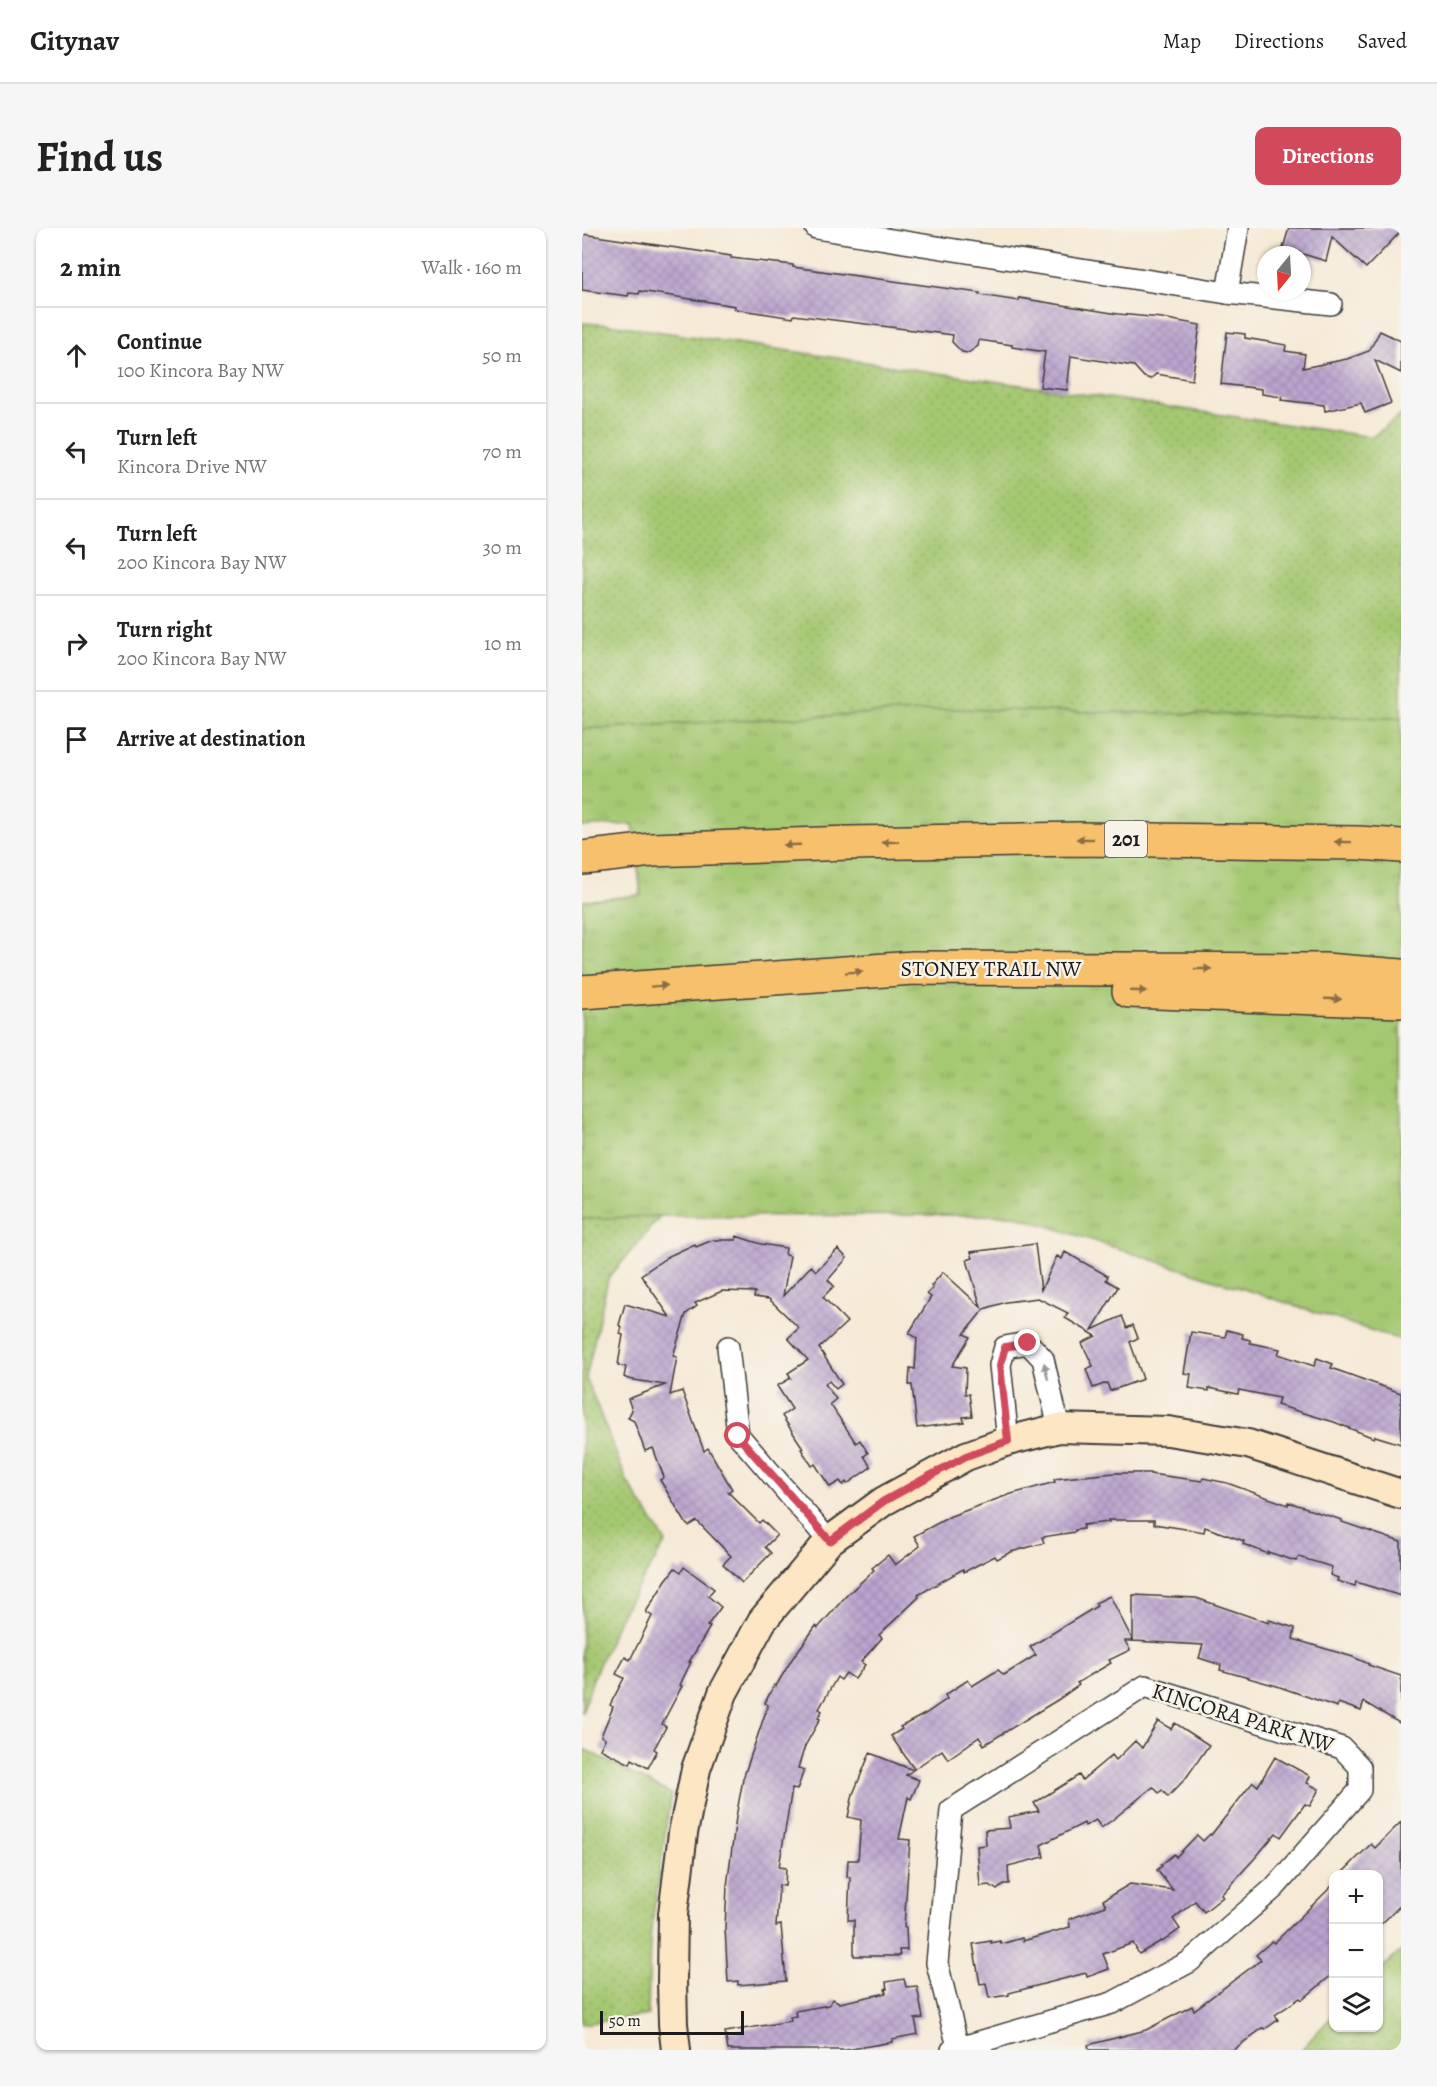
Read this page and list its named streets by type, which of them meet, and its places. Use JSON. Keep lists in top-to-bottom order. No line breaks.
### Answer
{"streets":{"highway":["201","STONEY TRAIL NW"],"street":["KINCORA PARK NW"]},"scale_bar":"50 m","north":"bottom","page":{"header":"Citynav","nav":["Map","Directions","Saved"],"buttons":"Directions","title":"Find us","heading":["2 min","Walk · 160 m"],"list":[["Continue","100 Kincora Bay NW","50 m"],["Turn left","Kincora Drive NW","70 m"],["Turn left","200 Kincora Bay NW","30 m"],["Turn right","200 Kincora Bay NW","10 m"],"Arrive at destination"],"map_buttons":["+","−"],"scale":"50 m"}}
